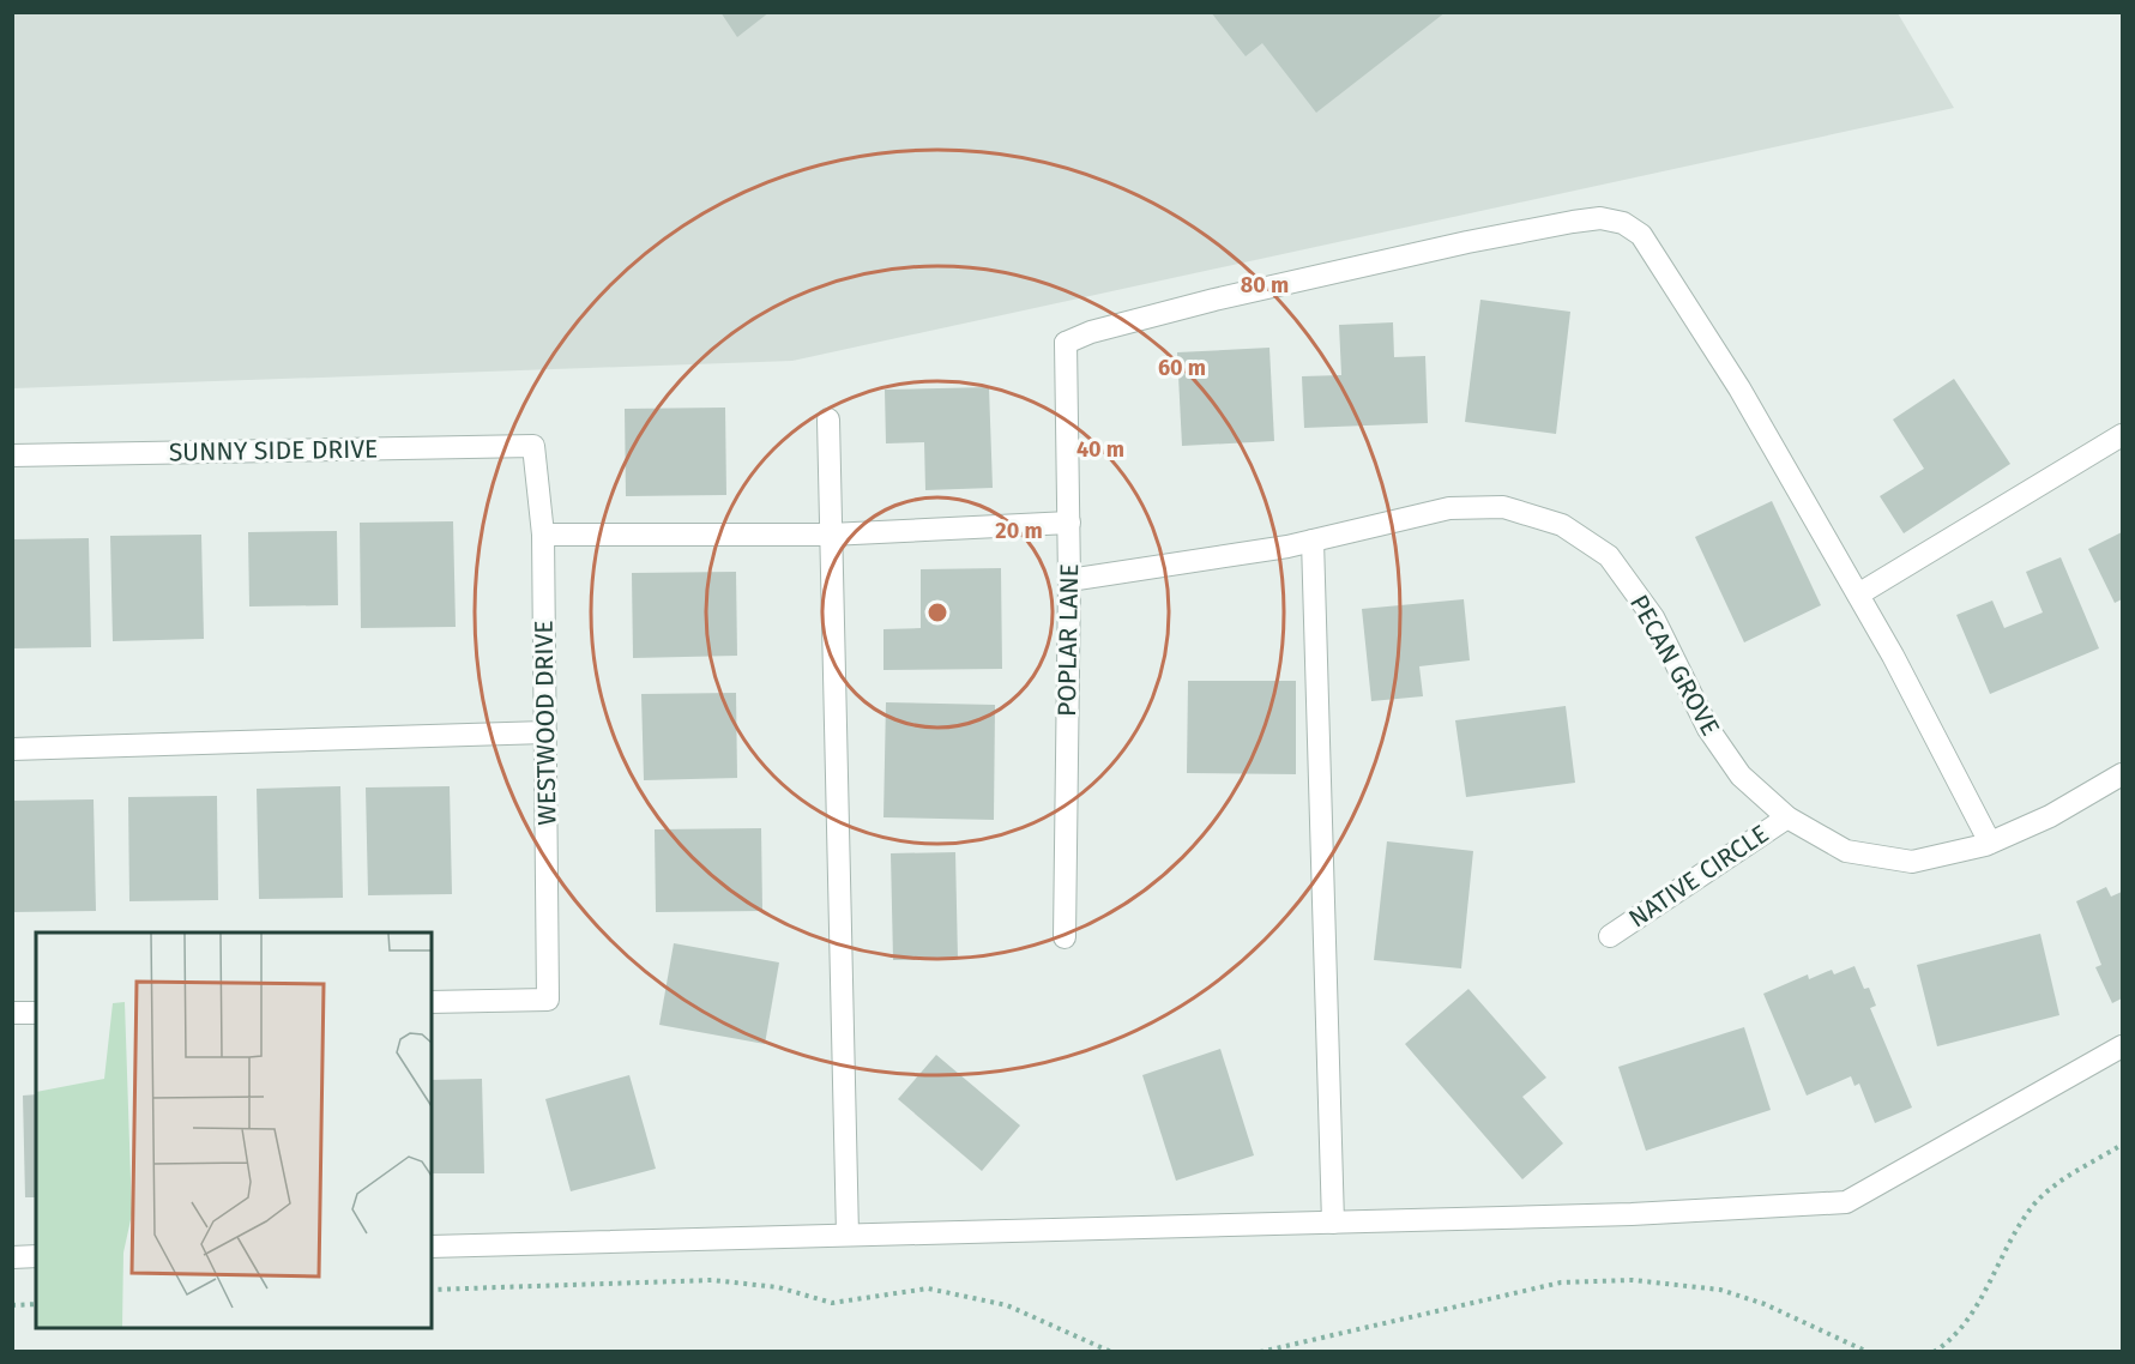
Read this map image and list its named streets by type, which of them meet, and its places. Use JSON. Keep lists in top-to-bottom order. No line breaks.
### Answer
{"streets":{"street":["SUNNY SIDE DRIVE","POPLAR LANE","PECAN GROVE","WESTWOOD DRIVE","NATIVE CIRCLE"]},"crossings":[["SUNNY SIDE DRIVE","WESTWOOD DRIVE"],["POPLAR LANE","PECAN GROVE"],["PECAN GROVE","NATIVE CIRCLE"]],"rings":["80 m","60 m","40 m","20 m"]}
